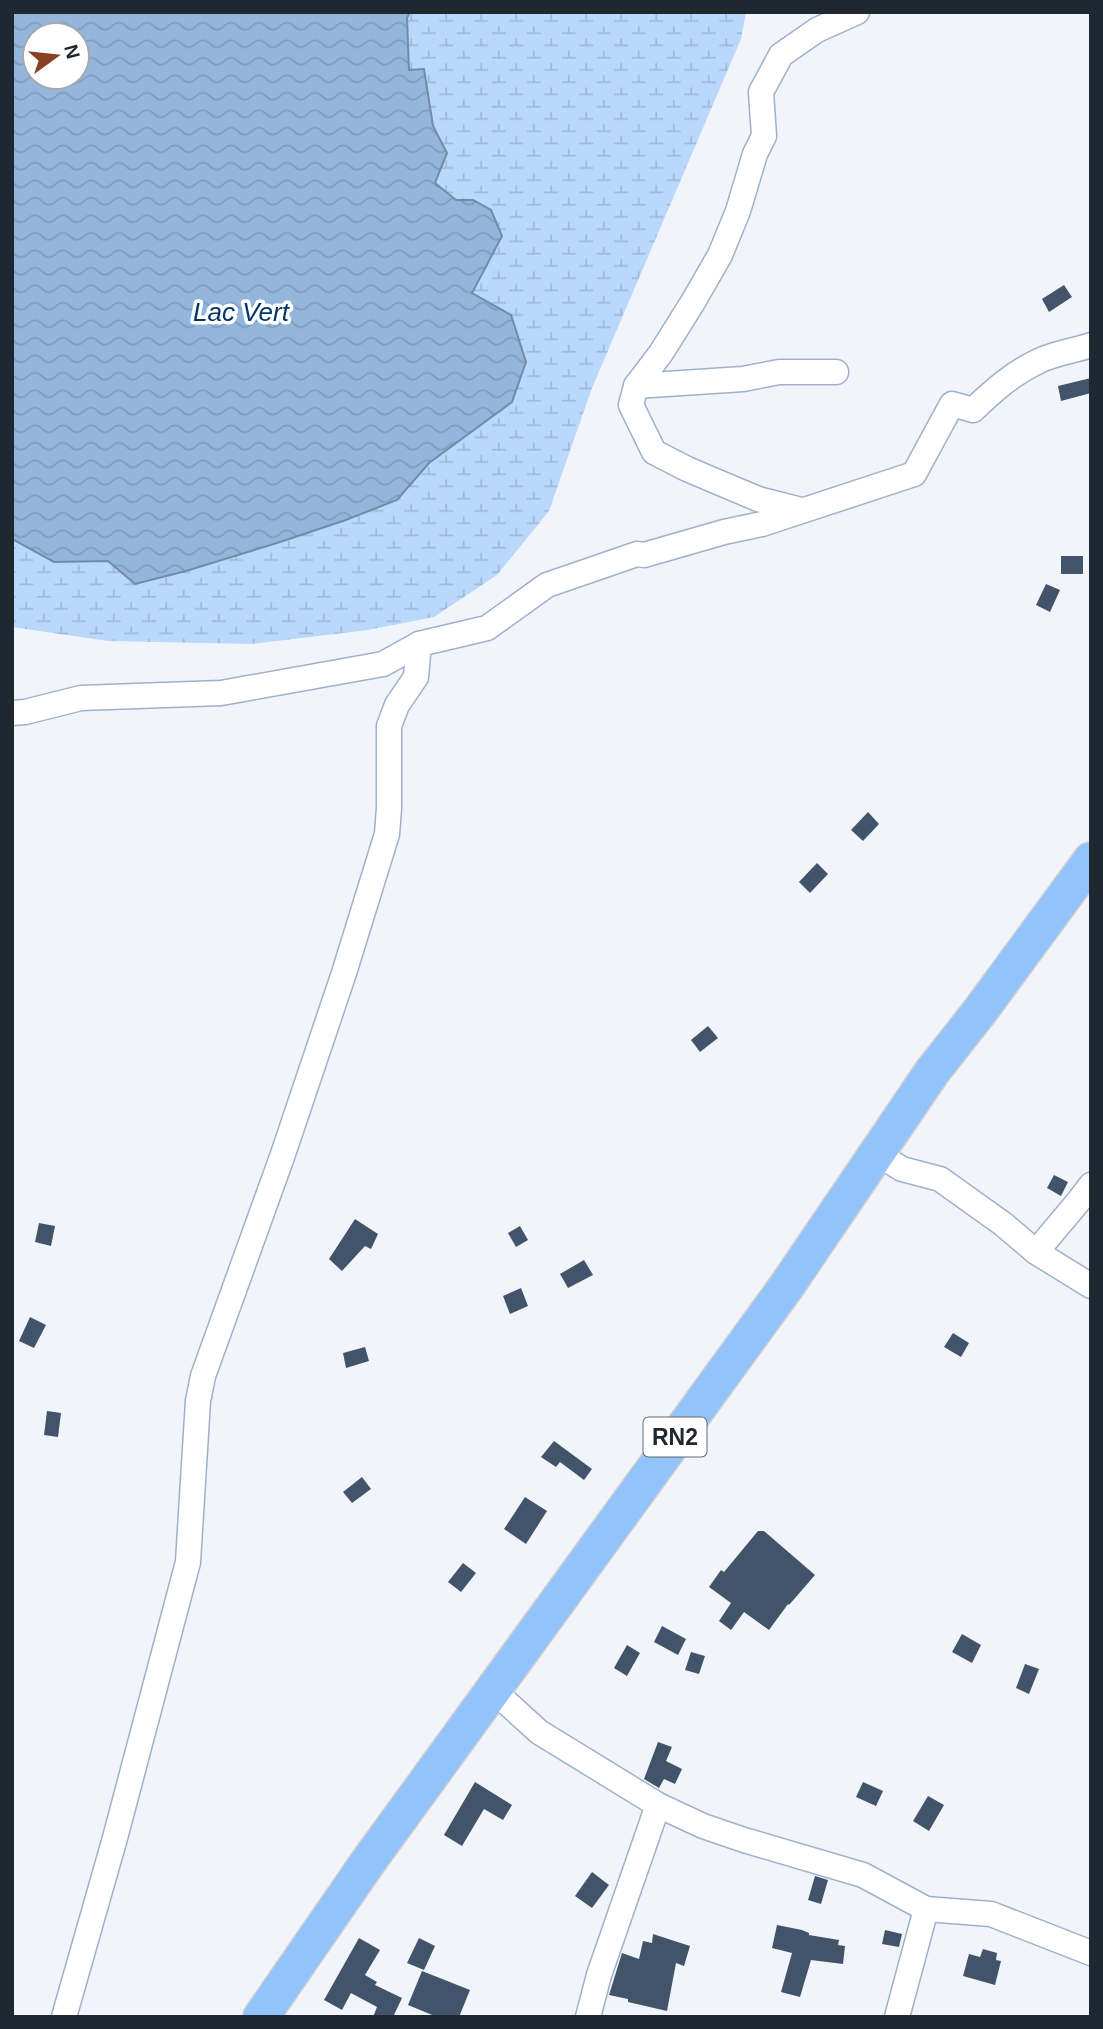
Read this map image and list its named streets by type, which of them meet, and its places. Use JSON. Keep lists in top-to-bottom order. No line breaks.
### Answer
{"streets":{"highway":["RN2"]},"water":["Lac Vert"],"north":"right"}
